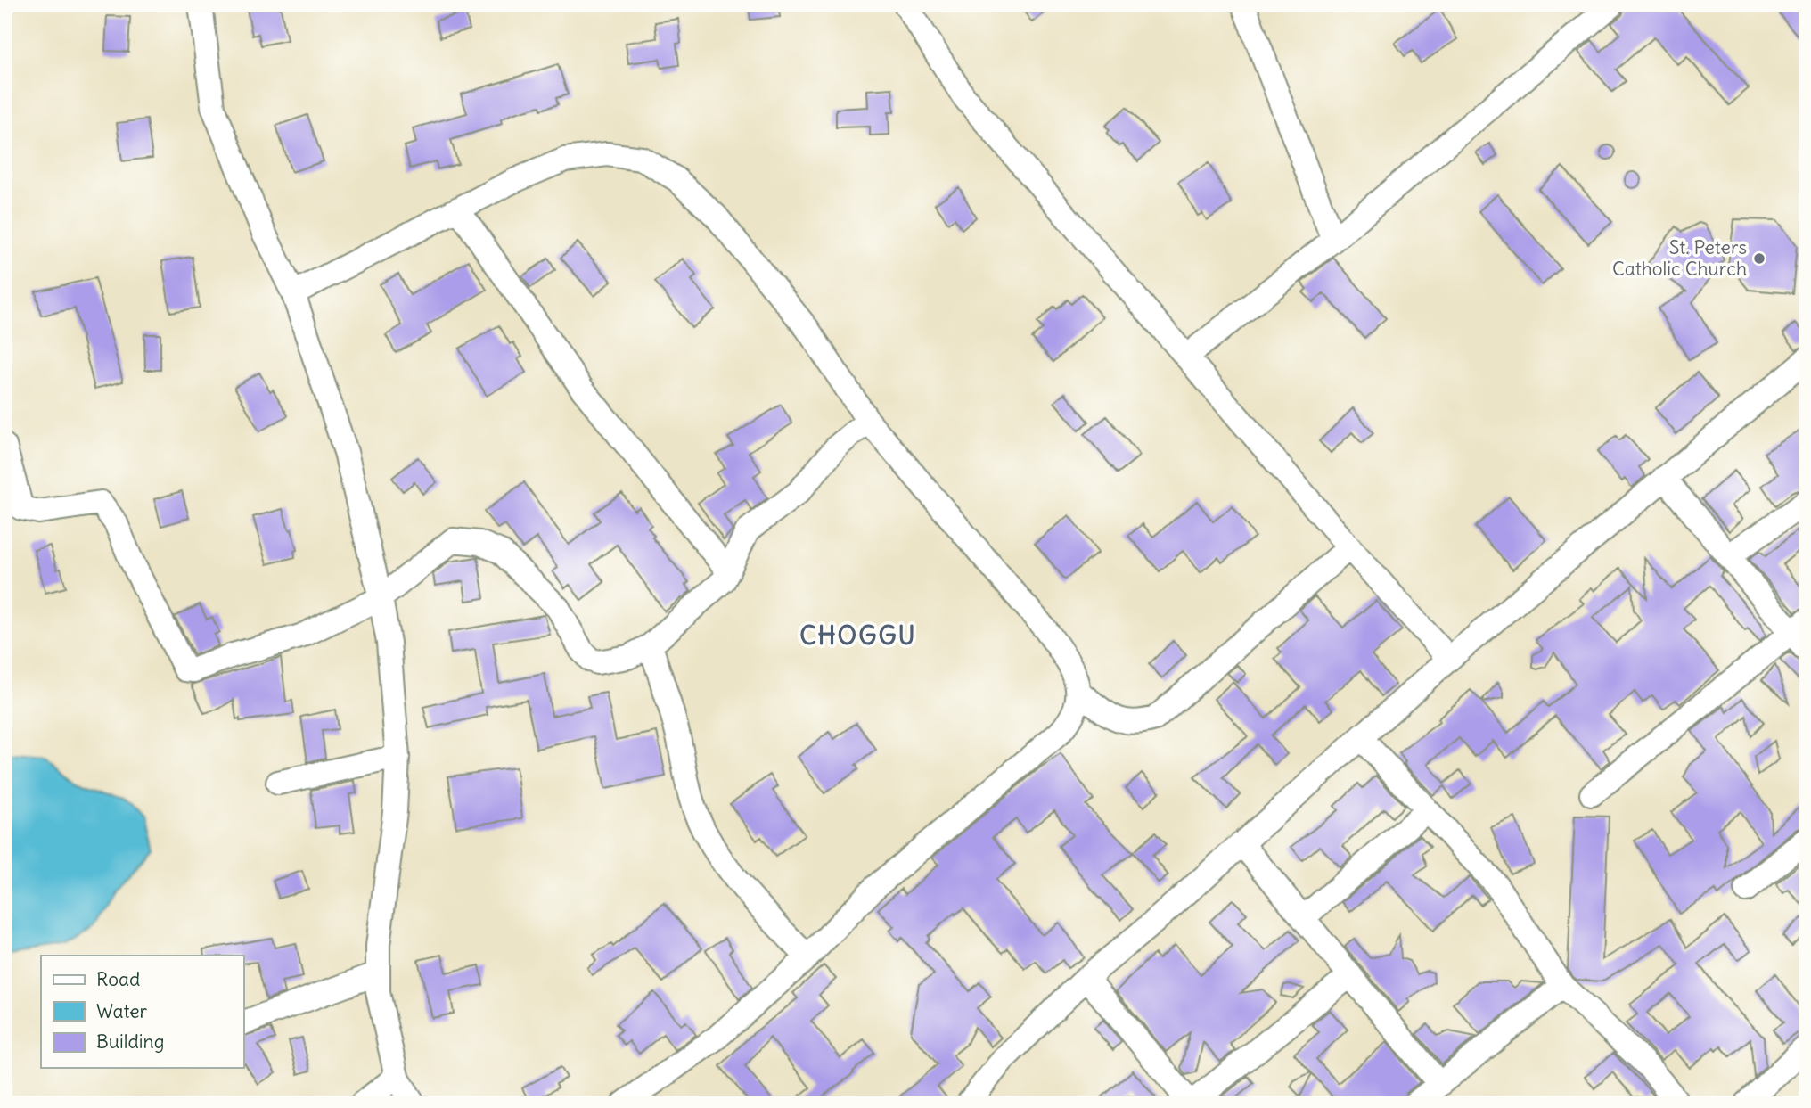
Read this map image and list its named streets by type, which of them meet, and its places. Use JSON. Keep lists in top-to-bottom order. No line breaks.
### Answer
{"districts":["CHOGGU"],"places":["St. Peters Catholic Church"],"legend":["Road","Water","Building"]}
